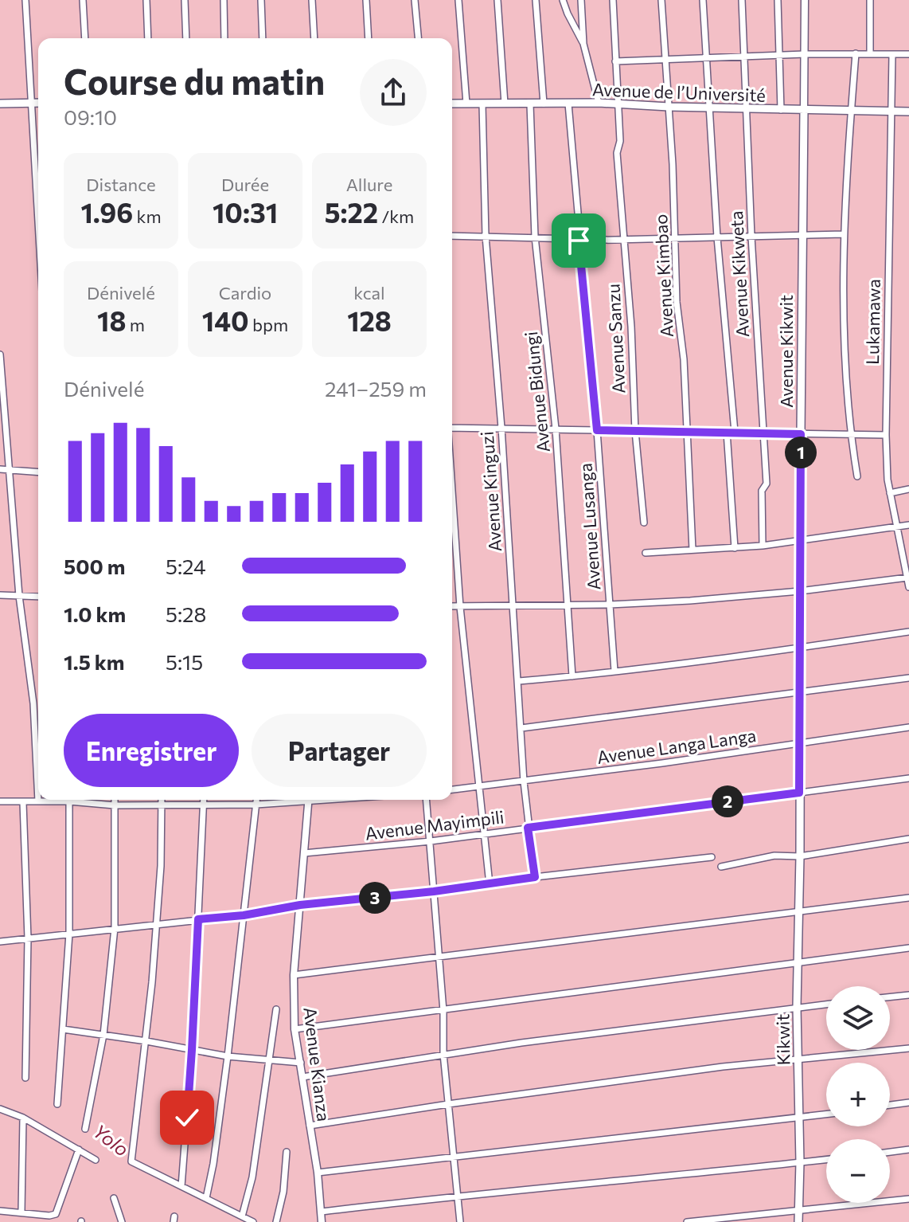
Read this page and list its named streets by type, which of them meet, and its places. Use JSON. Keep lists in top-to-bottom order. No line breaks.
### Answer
{"streets":{"main road":["Avenue de l’Université","Avenue Kikwit","Kikwit"],"street":["Avenue Kikweta","Avenue Kimbao","Lukamawa","Avenue Sanzu","Avenue Bidungi","Avenue Kinguzi","Avenue Lusanga","Avenue Langa Langa","Avenue Mayimpili","Avenue Kianza"]},"crossings":[["Avenue de l’Université","Avenue Kikweta"],["Avenue de l’Université","Avenue Kimbao"],["Avenue de l’Université","Lukamawa"],["Avenue de l’Université","Avenue Sanzu"],["Avenue de l’Université","Avenue Kikwit"],["Avenue de l’Université","Avenue Bidungi"],["Avenue de l’Université","Avenue Kinguzi"],["Avenue de l’Université","Avenue Lusanga"],["Avenue Kikwit","Avenue Langa Langa"],["Avenue Kikwit","Avenue Mayimpili"],["Avenue Kikwit","Kikwit"],["Avenue Kinguzi","Avenue Langa Langa"],["Avenue Kinguzi","Avenue Mayimpili"],["Avenue Mayimpili","Avenue Kianza"]],"water":["Yolo"],"page":{"heading":["Course du matin","09:10"],"stats":[["Distance","1.96 km"],["Durée","10:31"],["Allure","5:22 /km"],["Dénivelé","18 m"],["Cardio","140 bpm"],["kcal","128"]],"chart":["Dénivelé","241–259 m"],"pins":["1","2","3"],"list":[{"name":"500 m","note":"5:24"},{"name":"1.0 km","note":"5:28"},{"name":"1.5 km","note":"5:15"}],"buttons":["Enregistrer","Partager"],"map_buttons":["+","−"]}}
